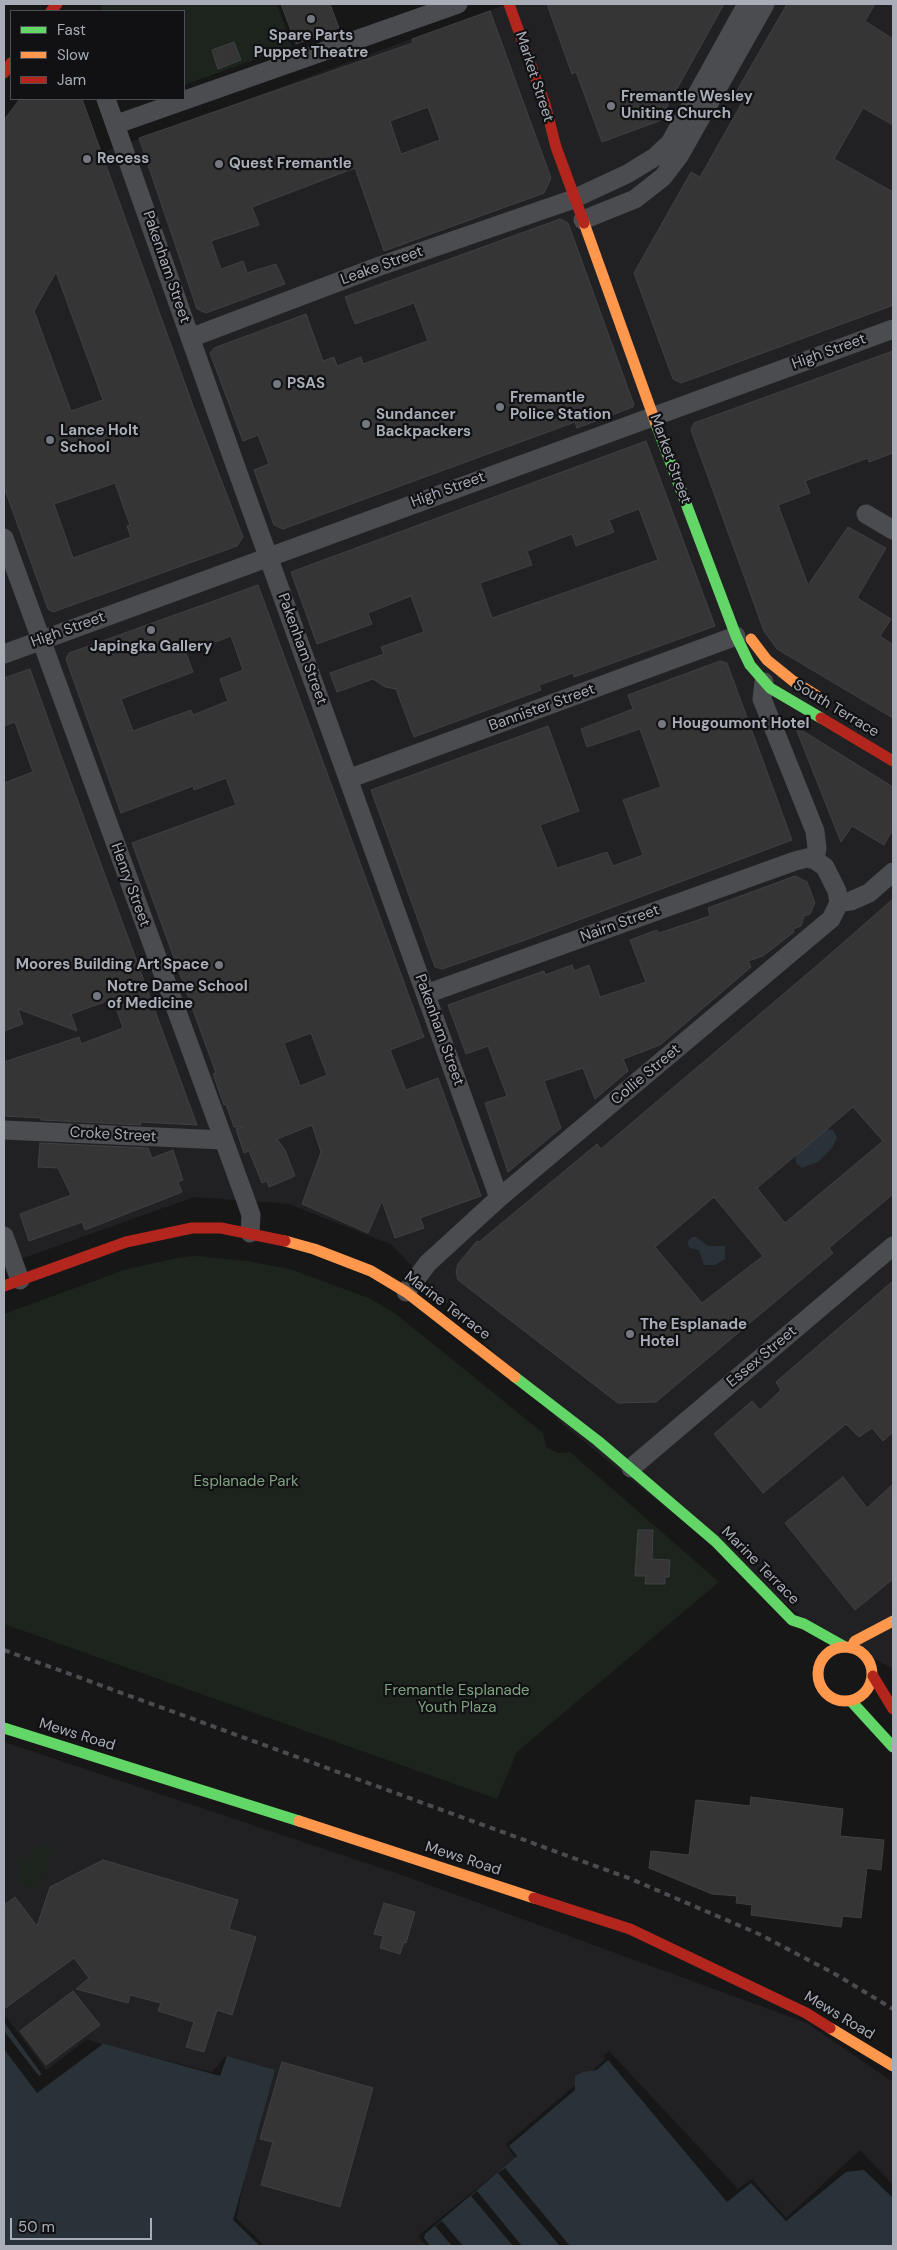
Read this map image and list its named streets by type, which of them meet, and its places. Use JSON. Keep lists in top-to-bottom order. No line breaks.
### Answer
{"streets":{"street":["Market Street","Leake Street","Pakenham Street","High Street","Bannister Street","South Terrace","Henry Street","Nairn Street","Collie Street","Croke Street","Marine Terrace","Essex Street","Mews Road"]},"crossings":[["Market Street","Leake Street"],["Market Street","High Street"],["Market Street","Bannister Street"],["Market Street","South Terrace"],["Leake Street","Pakenham Street"],["Pakenham Street","High Street"],["Pakenham Street","Bannister Street"],["Pakenham Street","Nairn Street"],["Pakenham Street","Collie Street"],["High Street","Henry Street"],["Henry Street","Croke Street"],["Henry Street","Marine Terrace"],["Collie Street","Marine Terrace"],["Marine Terrace","Essex Street"]],"parks":["Esplanade Park","Fremantle Esplanade Youth Plaza"],"places":["Spare Parts Puppet Theatre","Fremantle Wesley Uniting Church","Recess","Quest Fremantle","PSAS","Fremantle Police Station","Sundancer Backpackers","Lance Holt School","Japingka Gallery","Hougoumont Hotel","Moores Building Art Space","Notre Dame School of Medicine","The Esplanade Hotel"],"legend":["Fast","Slow","Jam"],"scale_bar":"50 m"}
